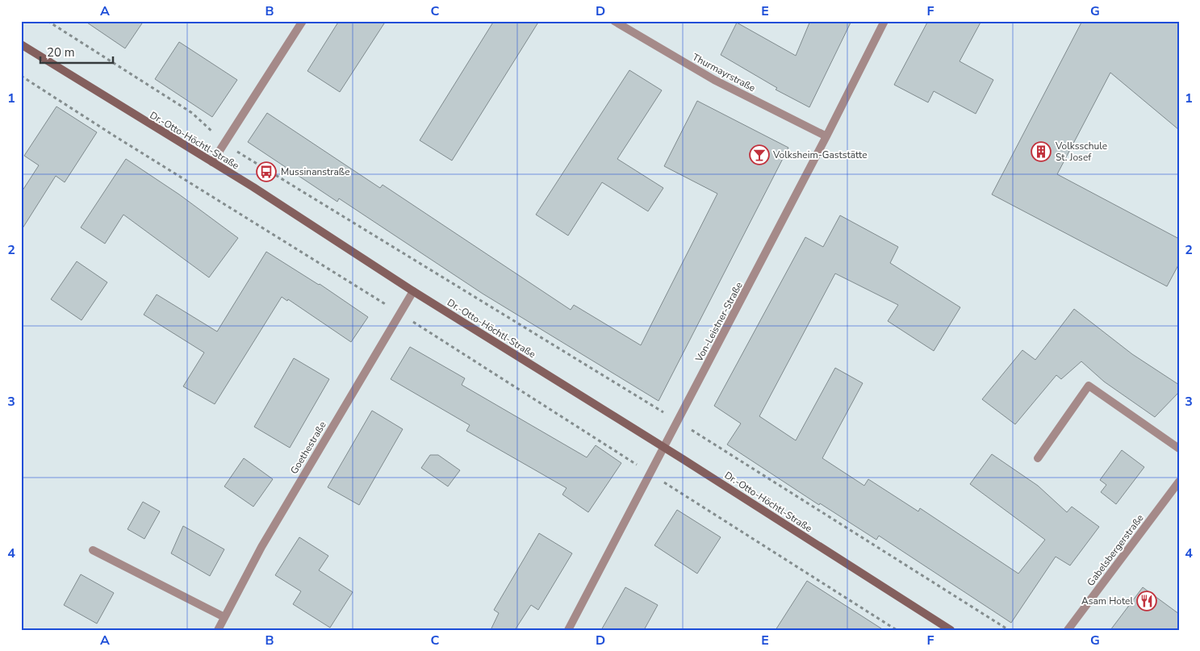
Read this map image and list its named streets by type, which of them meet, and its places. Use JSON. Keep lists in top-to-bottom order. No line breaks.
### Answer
{"streets":{"street":["Thurmayrstraße","Dr.-Otto-Höchtl-Straße","Von-Leistner-Straße","Goethestraße","Gabelsbergerstraße"]},"crossings":[["Thurmayrstraße","Von-Leistner-Straße"],["Dr.-Otto-Höchtl-Straße","Von-Leistner-Straße"],["Dr.-Otto-Höchtl-Straße","Goethestraße"]],"places":{"building":["Volksschule St. Josef"],"bar":["Volksheim-Gaststätte"],"bus stop":["Mussinanstraße"],"restaurant":["Asam Hotel"]},"scale_bar":"20 m","grid":{"columns":["A","B","C","D","E","F","G"],"rows":["1","2","3","4"]}}
